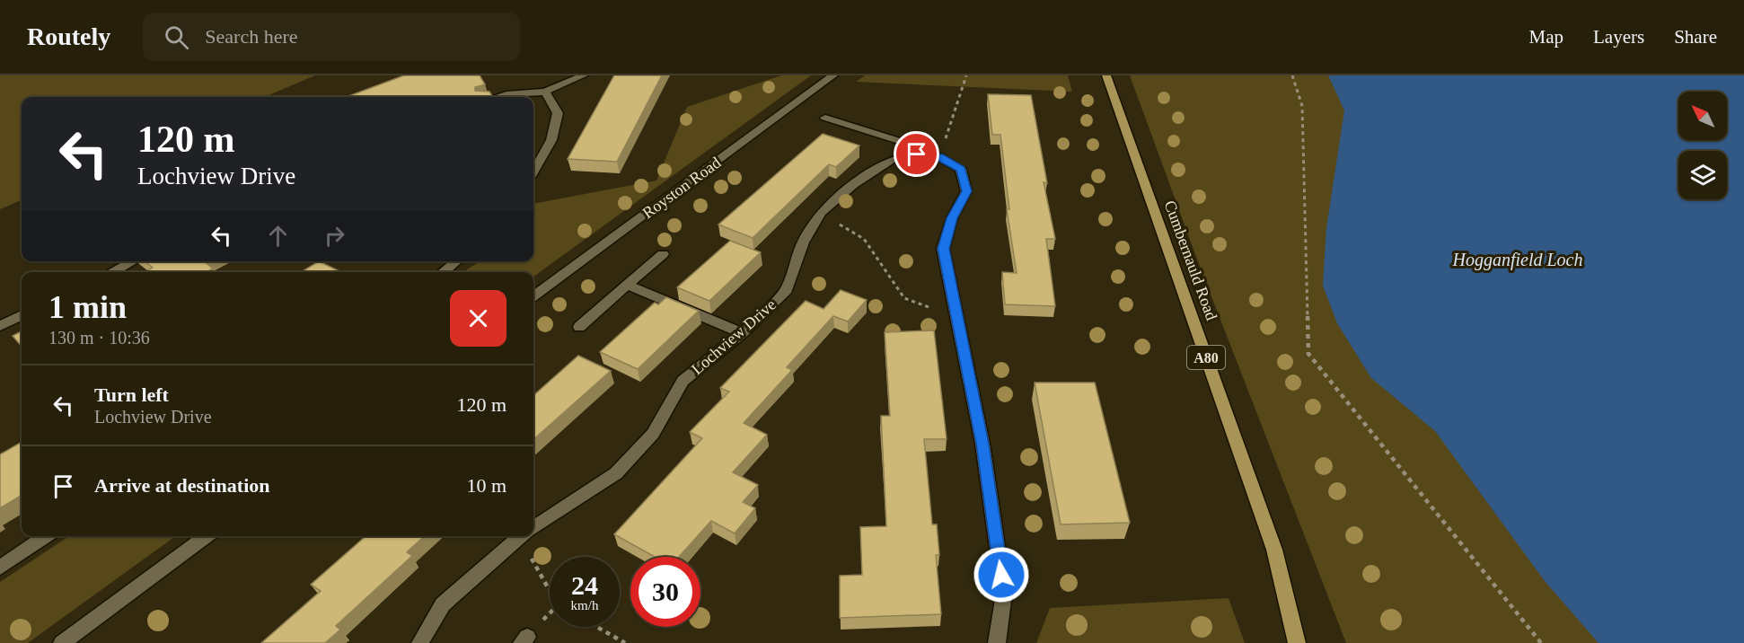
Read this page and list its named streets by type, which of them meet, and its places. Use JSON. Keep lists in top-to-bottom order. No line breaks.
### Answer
{"streets":{"main road":["Cumbernauld Road","A80"],"street":["Royston Road","Lochview Drive"]},"water":["Hogganfield Loch"],"north":"top left","page":{"header":"Routely","search":"Search here","nav":["Map","Layers","Share"],"turn":["120 m","Lochview Drive"],"heading":["1 min","130 m · 10:36"],"list":[{"name":"Turn left","note":"Lochview Drive","value":"120 m"},{"name":"Arrive at destination","value":"10 m"}],"speed":"24 km/h","limit":"30"}}
